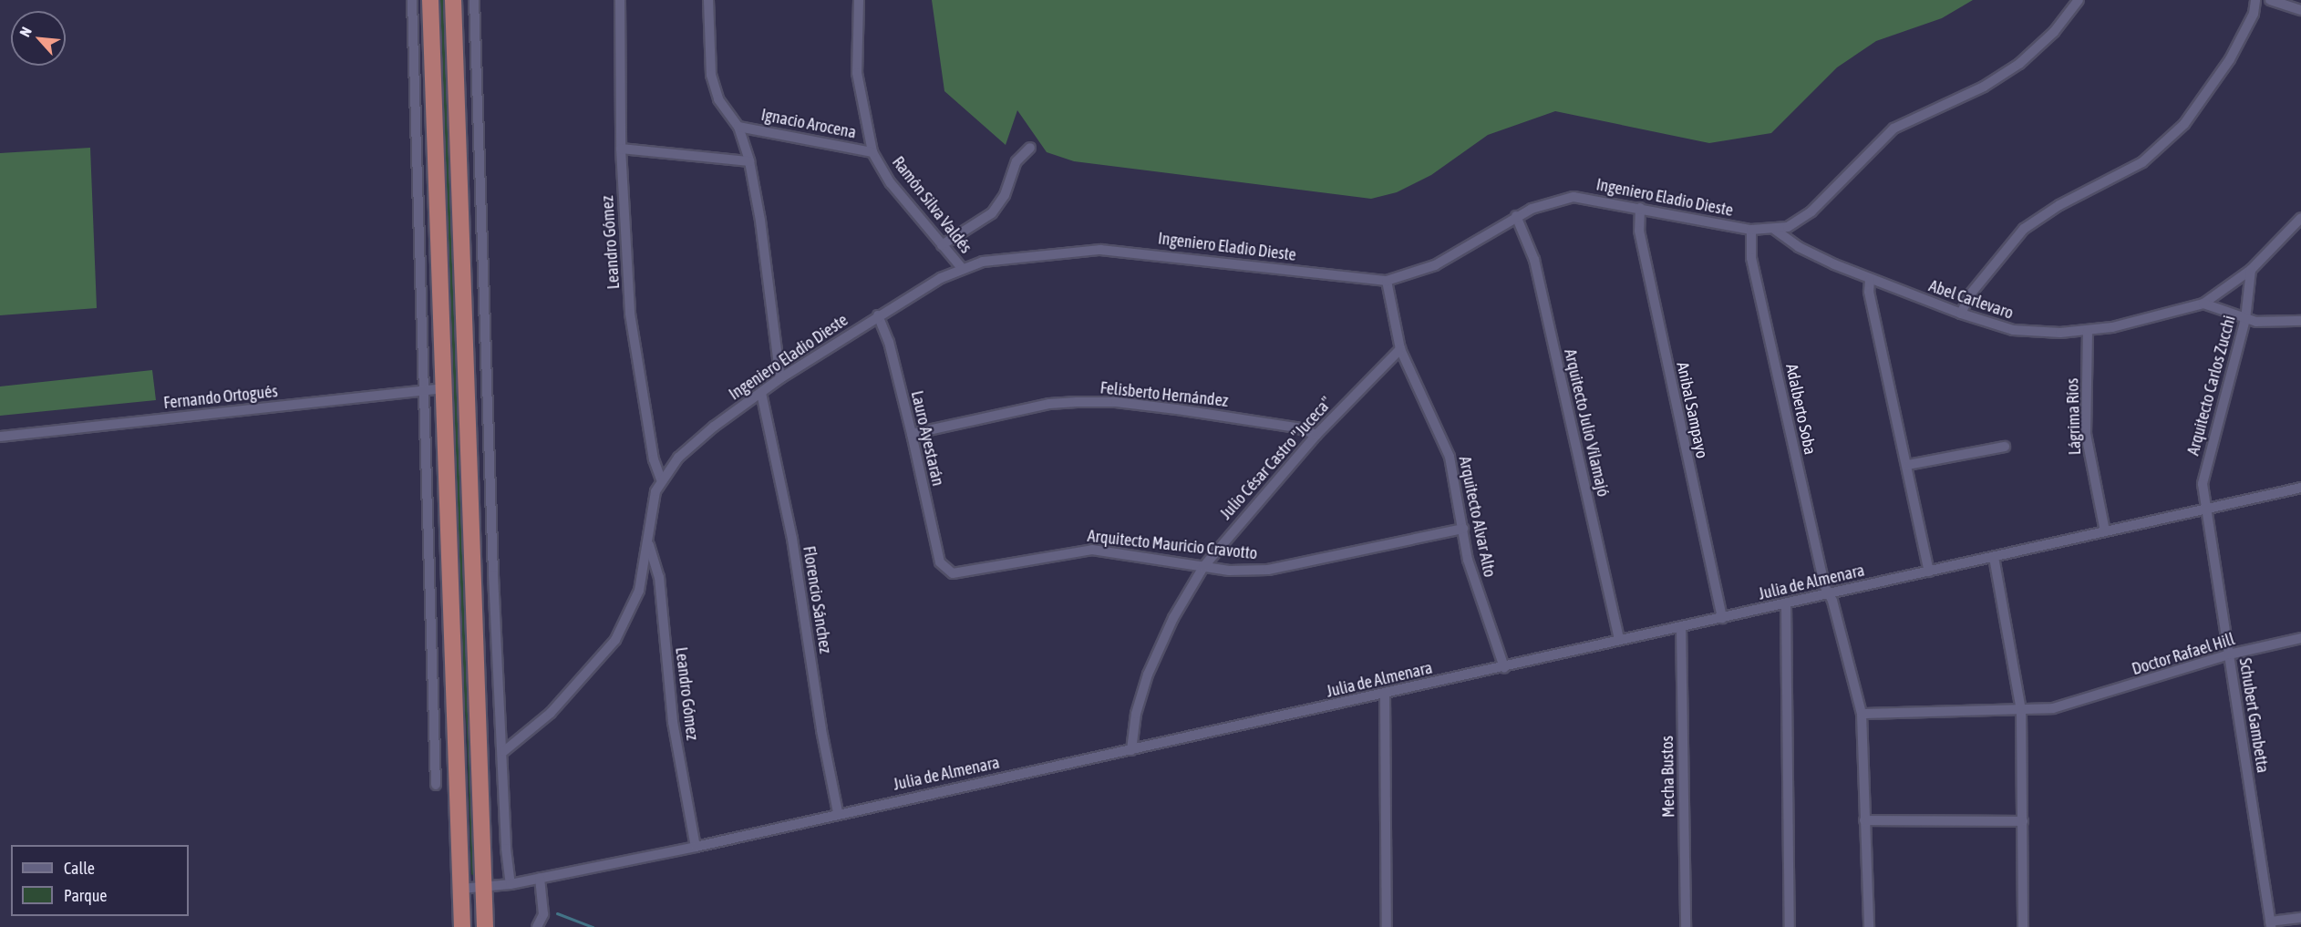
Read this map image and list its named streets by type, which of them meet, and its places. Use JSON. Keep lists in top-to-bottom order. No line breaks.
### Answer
{"streets":{"street":["Ignacio Arocena","Ingeniero Eladio Dieste","Ramón Silva Valdés","Leandro Gómez","Abel Carlevaro","Arquitecto Carlos Zucchi","Felisberto Hernández","Fernando Ortogués","Adalberto Soba","Anibal Sampayo","Lágrima Ríos","Arquitecto Julio Vilamajó","Lauro Ayestarán","Julio César Castro \"Juceca\"","Arquitecto Alvar Alto","Arquitecto Mauricio Cravotto","Julia de Almenara","Florencio Sánchez","Doctor Rafael Hill","Schubert Gambetta","Mecha Bustos"]},"crossings":[["Ignacio Arocena","Ramón Silva Valdés"],["Ingeniero Eladio Dieste","Ramón Silva Valdés"],["Ingeniero Eladio Dieste","Leandro Gómez"],["Ingeniero Eladio Dieste","Abel Carlevaro"],["Ingeniero Eladio Dieste","Adalberto Soba"],["Ingeniero Eladio Dieste","Anibal Sampayo"],["Ingeniero Eladio Dieste","Arquitecto Julio Vilamajó"],["Ingeniero Eladio Dieste","Lauro Ayestarán"],["Ingeniero Eladio Dieste","Arquitecto Alvar Alto"],["Ingeniero Eladio Dieste","Florencio Sánchez"],["Leandro Gómez","Julia de Almenara"],["Abel Carlevaro","Arquitecto Carlos Zucchi"],["Abel Carlevaro","Lágrima Ríos"],["Arquitecto Carlos Zucchi","Julia de Almenara"],["Arquitecto Carlos Zucchi","Schubert Gambetta"],["Felisberto Hernández","Lauro Ayestarán"],["Felisberto Hernández","Julio César Castro \"Juceca\""],["Adalberto Soba","Julia de Almenara"],["Adalberto Soba","Doctor Rafael Hill"],["Anibal Sampayo","Julia de Almenara"],["Lágrima Ríos","Julia de Almenara"],["Arquitecto Julio Vilamajó","Julia de Almenara"],["Lauro Ayestarán","Arquitecto Mauricio Cravotto"],["Julio César Castro \"Juceca\"","Arquitecto Alvar Alto"],["Julio César Castro \"Juceca\"","Arquitecto Mauricio Cravotto"],["Julio César Castro \"Juceca\"","Julia de Almenara"],["Arquitecto Alvar Alto","Arquitecto Mauricio Cravotto"],["Arquitecto Alvar Alto","Julia de Almenara"],["Julia de Almenara","Florencio Sánchez"],["Julia de Almenara","Schubert Gambetta"],["Julia de Almenara","Mecha Bustos"],["Doctor Rafael Hill","Schubert Gambetta"]],"legend":["Calle","Parque"],"north":"top left"}
